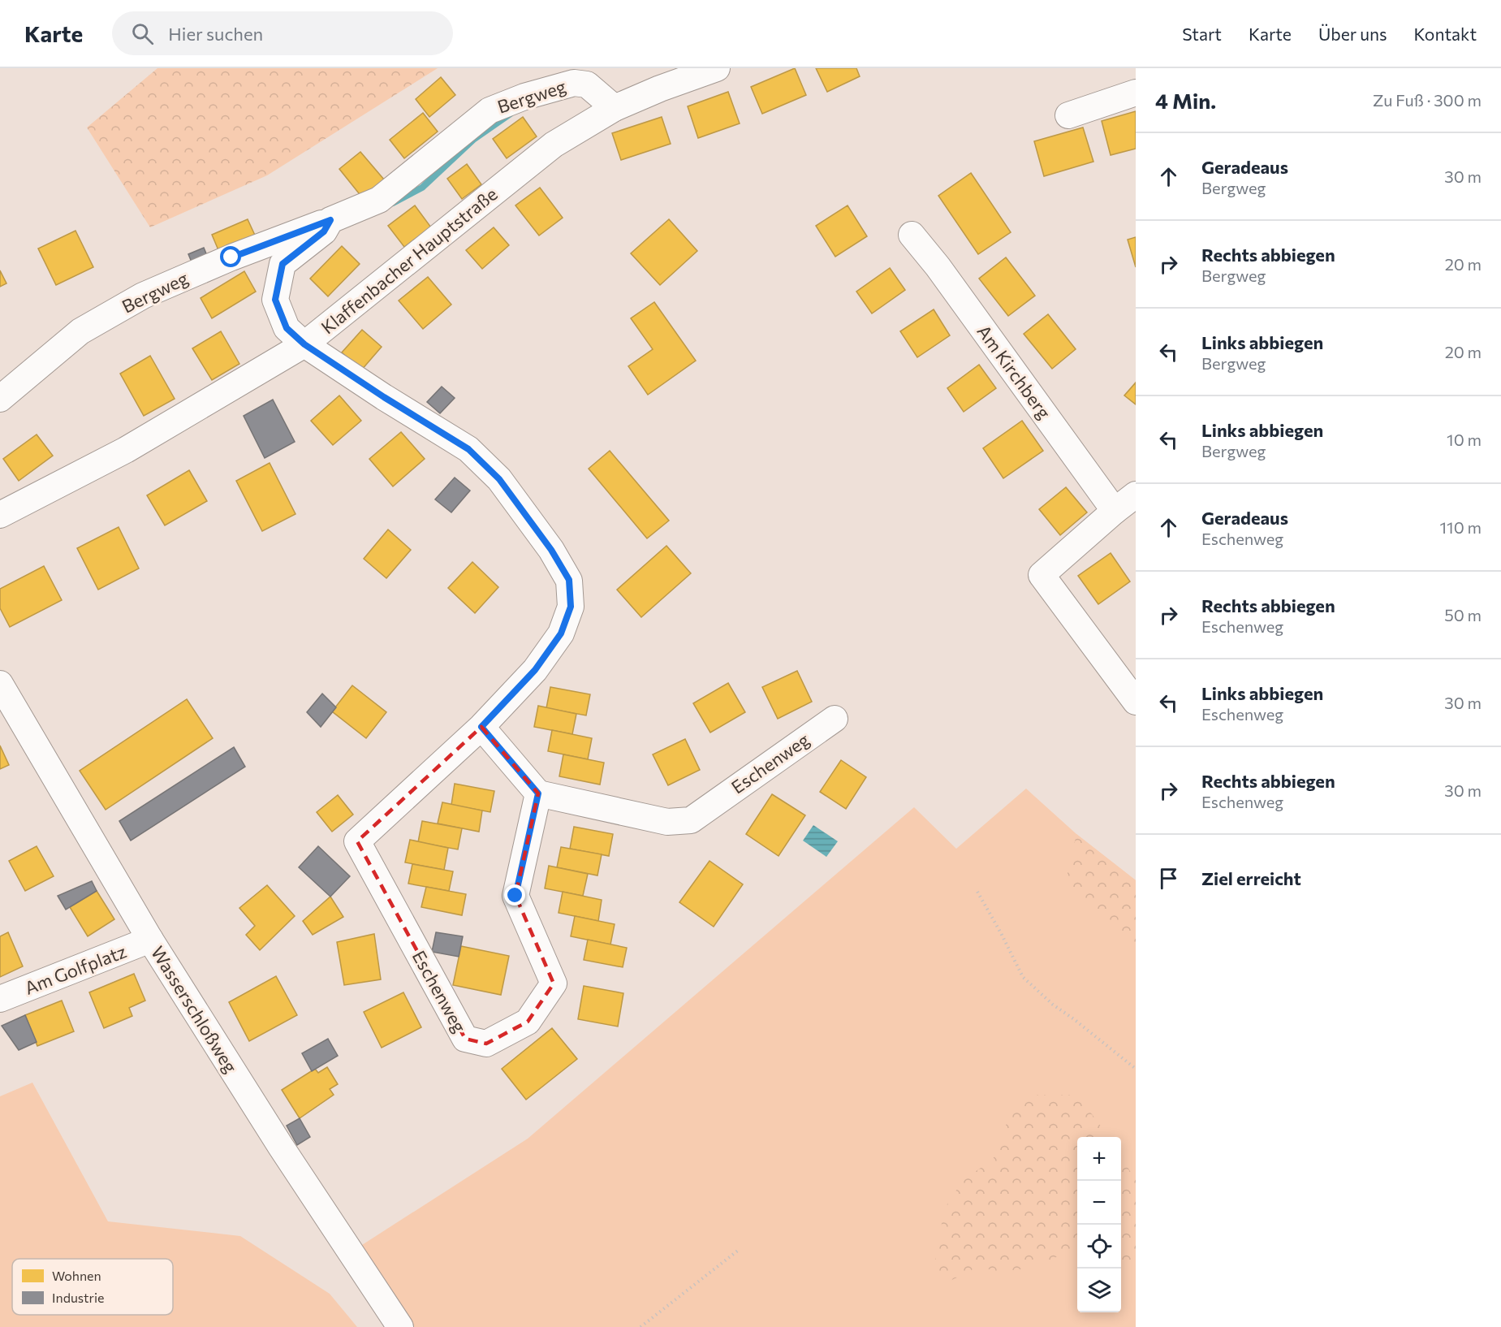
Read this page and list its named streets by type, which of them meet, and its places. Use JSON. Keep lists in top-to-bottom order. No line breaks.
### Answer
{"streets":{"street":["Bergweg","Klaffenbacher Hauptstraße","Am Kirchberg","Eschenweg","Am Golfplatz","Wasserschloßweg"]},"crossings":[["Bergweg","Klaffenbacher Hauptstraße"],["Bergweg","Eschenweg"],["Klaffenbacher Hauptstraße","Eschenweg"],["Am Golfplatz","Wasserschloßweg"]],"legend":["Wohnen","Industrie"],"page":{"header":"Karte","search":"Hier suchen","nav":["Start","Karte","Über uns","Kontakt"],"heading":["4 Min.","Zu Fuß · 300 m"],"list":[["Geradeaus","Bergweg","30 m"],["Rechts abbiegen","Bergweg","20 m"],["Links abbiegen","Bergweg","20 m"],["Links abbiegen","Bergweg","10 m"],["Geradeaus","Eschenweg","110 m"],["Rechts abbiegen","Eschenweg","50 m"],["Links abbiegen","Eschenweg","30 m"],["Rechts abbiegen","Eschenweg","30 m"],"Ziel erreicht"],"map_buttons":["+","−"]}}
